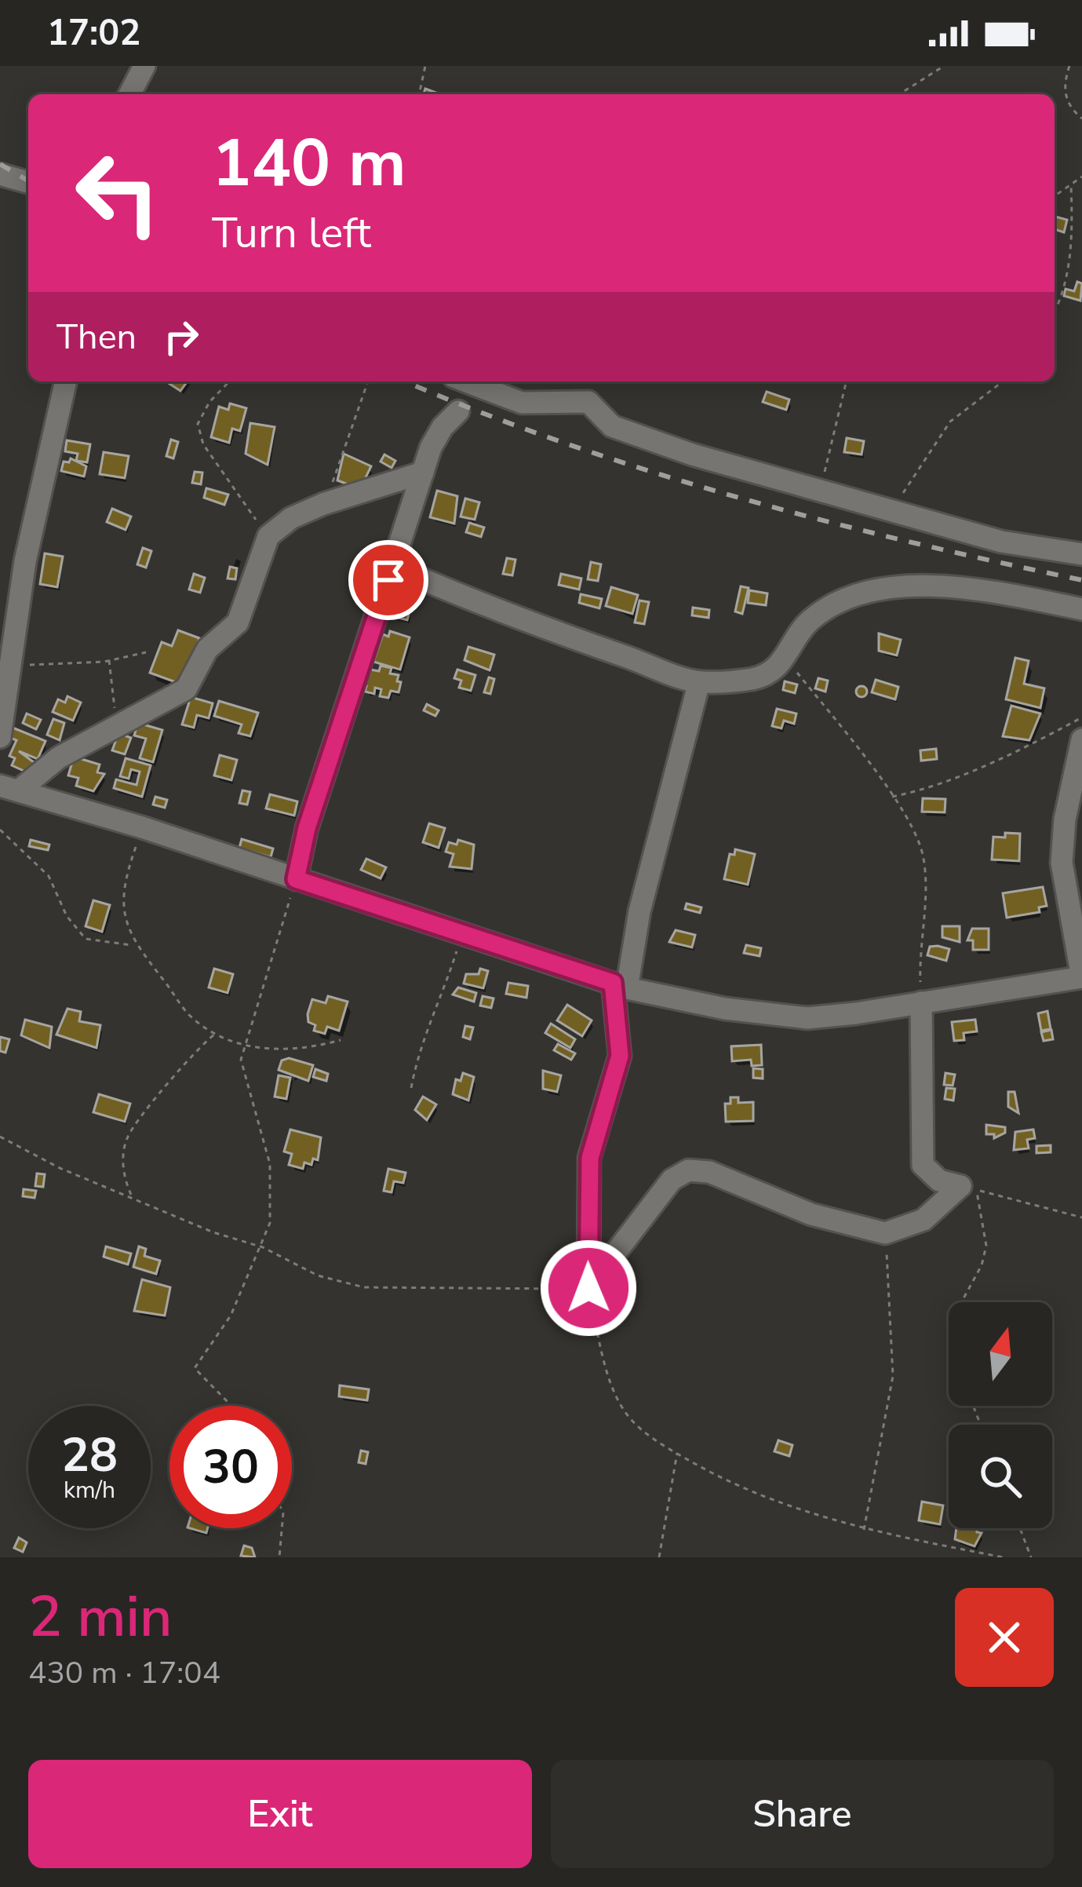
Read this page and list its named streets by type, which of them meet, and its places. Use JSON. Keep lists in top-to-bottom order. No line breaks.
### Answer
{"north":"top","page":{"status":"17:02","turn":["140 m","Turn left"],"then":"Then","speed":"28 km/h","limit":"30","heading":["2 min","430 m · 17:04"],"buttons":["Exit","Share"]}}
